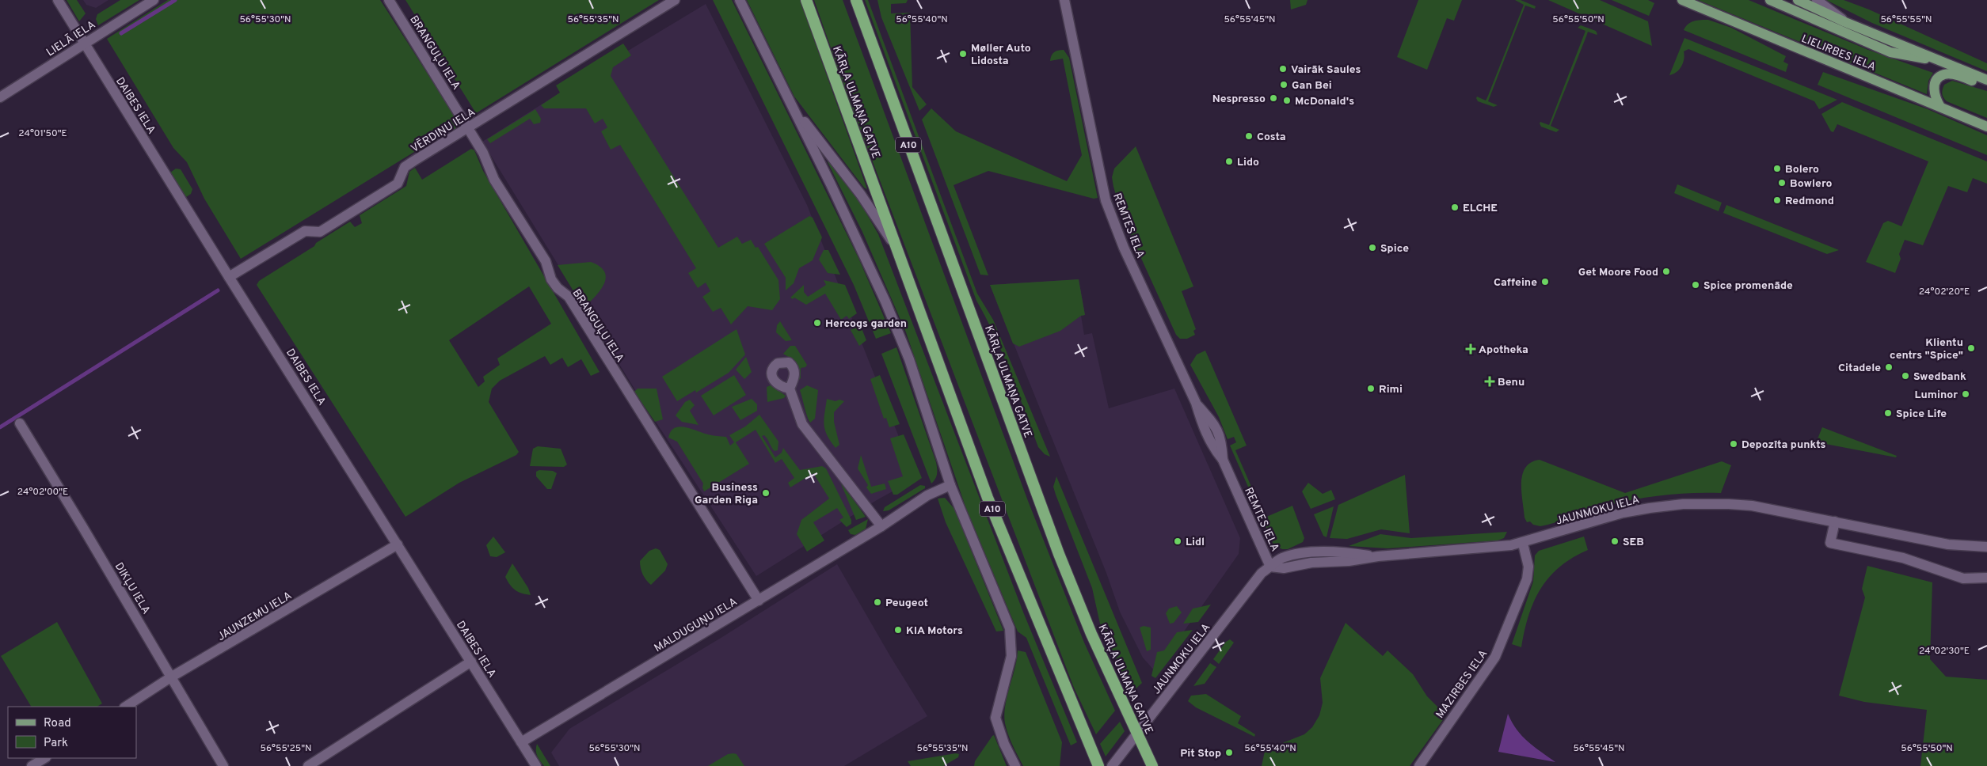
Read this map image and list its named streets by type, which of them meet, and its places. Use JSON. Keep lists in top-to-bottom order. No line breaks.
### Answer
{"streets":{"highway":["KĀRĻA ULMAŅA GATVE","A10"],"main road":["LIELIRBES IELA"],"street":["LIELĀ IELA","BRANGUĻU IELA","DAIBES IELA","VĒRDIŅU IELA","REMTES IELA","JAUNMOKU IELA","DIKĻU IELA","JAUNZEMU IELA","MALDUGUŅU IELA","MAZIRBES IELA"]},"crossings":[["LIELĀ IELA","DAIBES IELA"],["BRANGUĻU IELA","VĒRDIŅU IELA"],["BRANGUĻU IELA","MALDUGUŅU IELA"],["KĀRĻA ULMAŅA GATVE","JAUNMOKU IELA"],["DAIBES IELA","VĒRDIŅU IELA"],["DAIBES IELA","JAUNZEMU IELA"],["DAIBES IELA","MALDUGUŅU IELA"],["REMTES IELA","JAUNMOKU IELA"],["JAUNMOKU IELA","MAZIRBES IELA"],["DIKĻU IELA","JAUNZEMU IELA"]],"places":{"other":["Møller Auto Lidosta","Vairāk Saules","Gan Bei","Nespresso","McDonald's","Costa","Lido","Bolero","Bowlero","Redmond","ELCHE","Spice","Get Moore Food","Caffeine","Spice promenāde","Hercogs garden","Klientu centrs \"Spice\"","Citadele","Swedbank","Rimi","Luminor","Spice Life","Depozīta punkts","Business Garden Riga","Lidl","SEB","Peugeot","KIA Motors","Pit Stop"],"health":["Apotheka","Benu"]},"legend":["Road","Park"],"coordinates":["56°55'30\"N","56°55'35\"N","56°55'40\"N","56°55'45\"N","56°55'50\"N","56°55'55\"N","24°01'50\"E","24°02'20\"E","24°02'00\"E","24°02'30\"E","56°55'25\"N"]}
